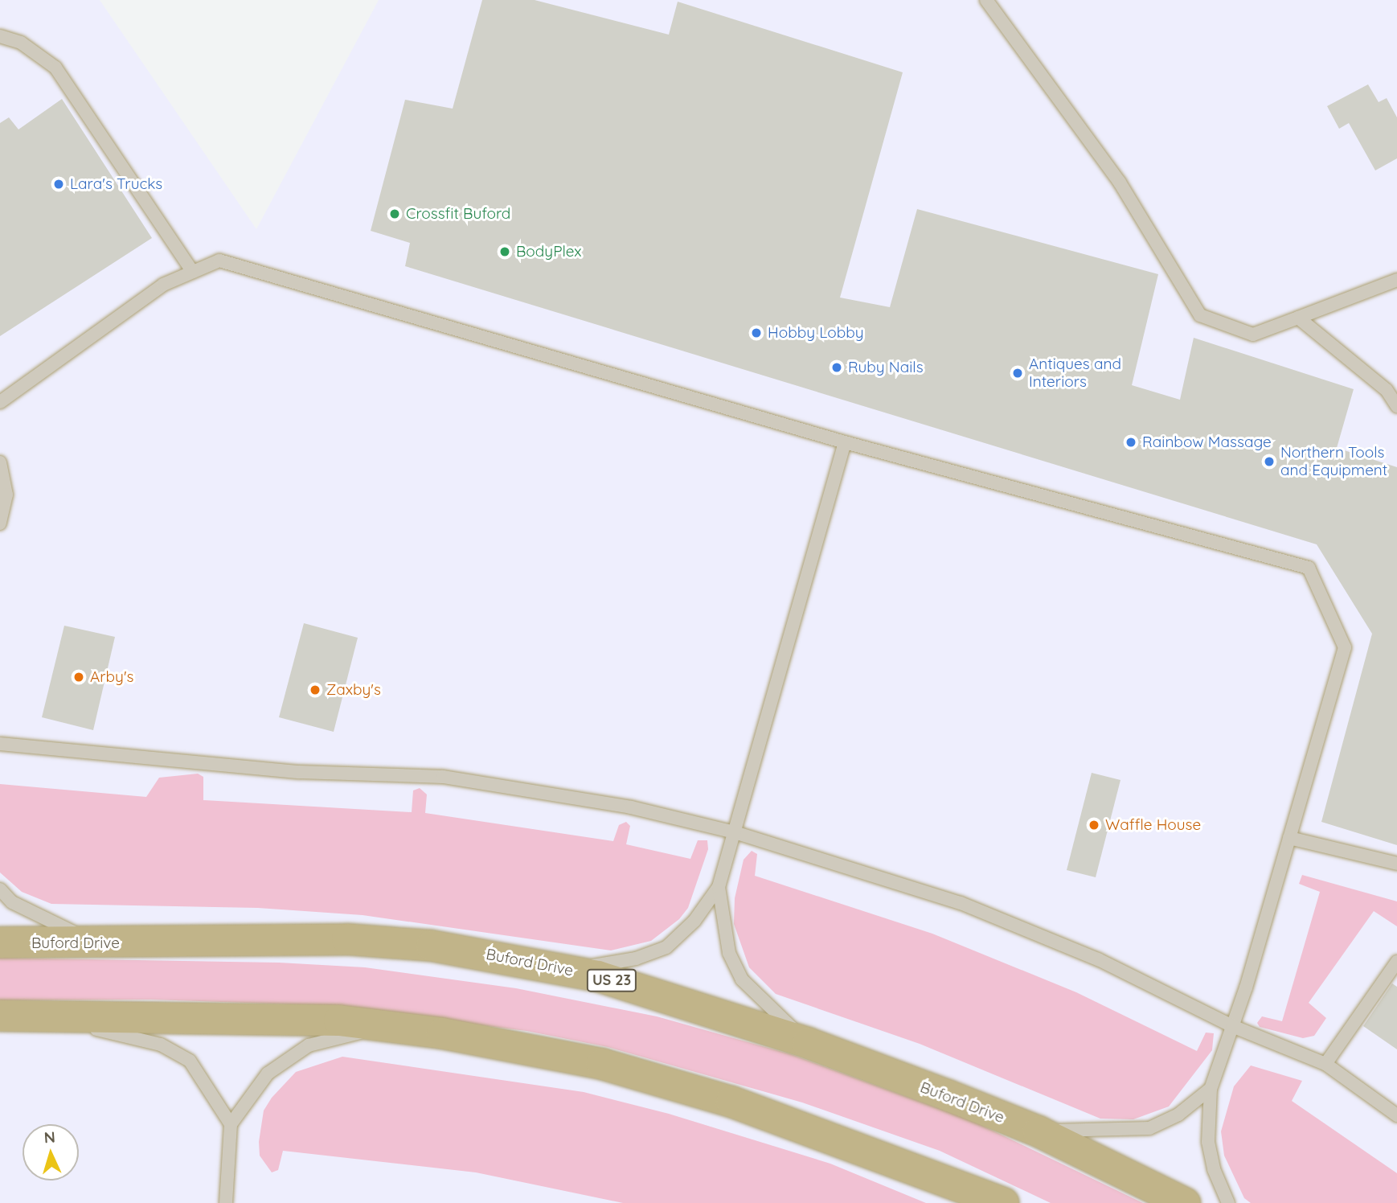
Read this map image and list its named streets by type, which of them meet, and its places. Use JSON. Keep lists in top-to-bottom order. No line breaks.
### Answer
{"streets":{"highway":["Buford Drive","US 23"]},"places":["Lara's Trucks","Crossfit Buford","BodyPlex","Hobby Lobby","Ruby Nails","Antiques and Interiors","Rainbow Massage","Northern Tools and Equipment","Arby's","Zaxby's","Waffle House"],"north":"top"}
